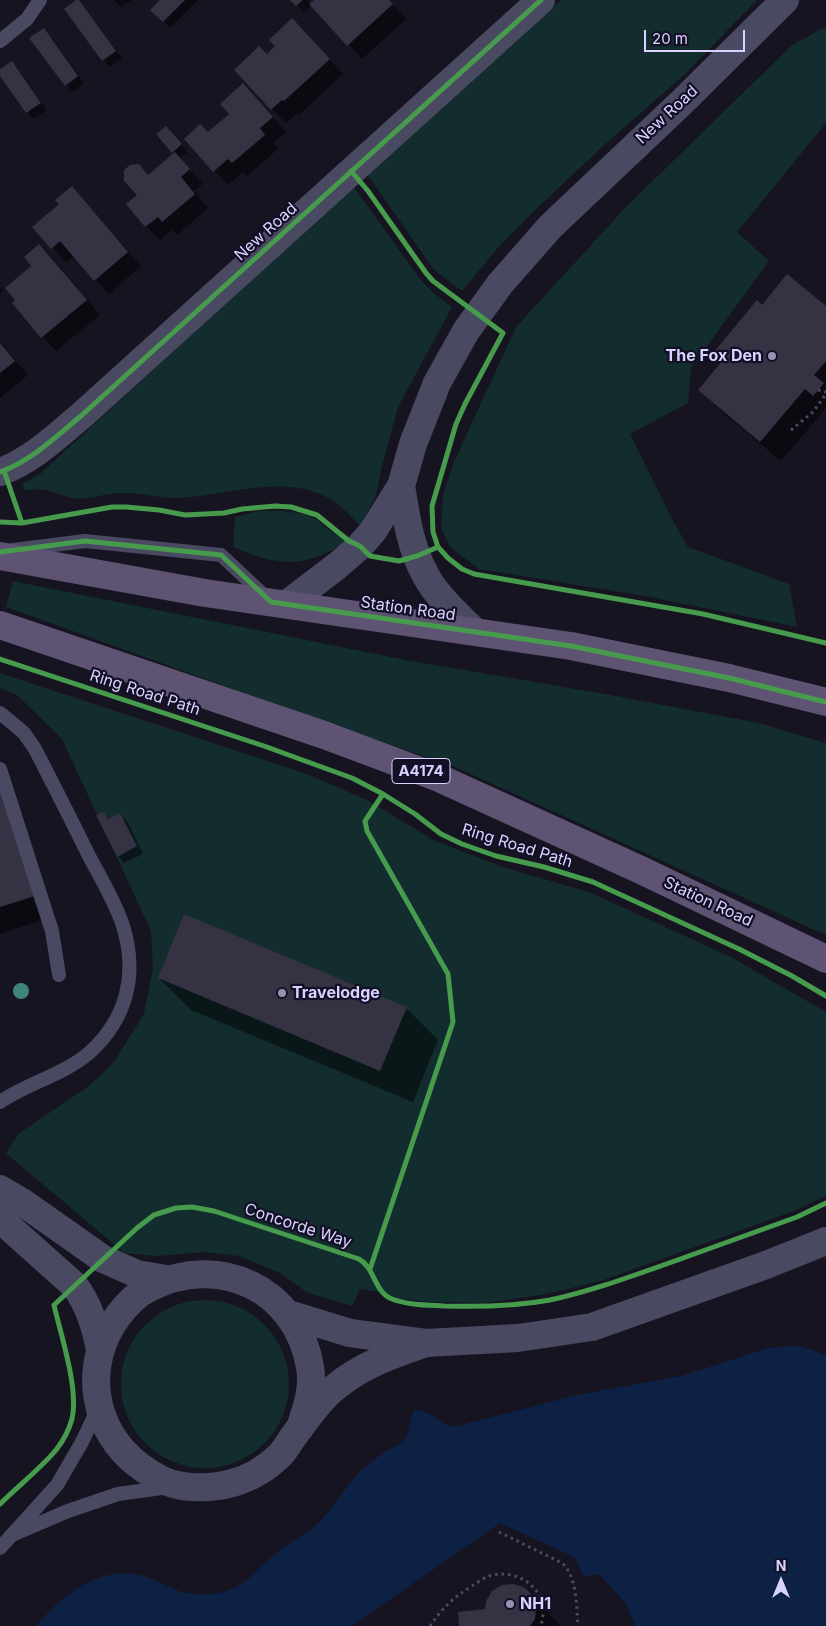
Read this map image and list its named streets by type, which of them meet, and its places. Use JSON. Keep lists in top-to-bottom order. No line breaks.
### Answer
{"streets":{"main road":["Station Road","A4174"],"street":["New Road"],"cycle path":["Ring Road Path","Concorde Way"]},"crossings":[["New Road","Station Road"]],"places":["The Fox Den","Travelodge","NH1"],"scale_bar":"20 m","north":"top"}
